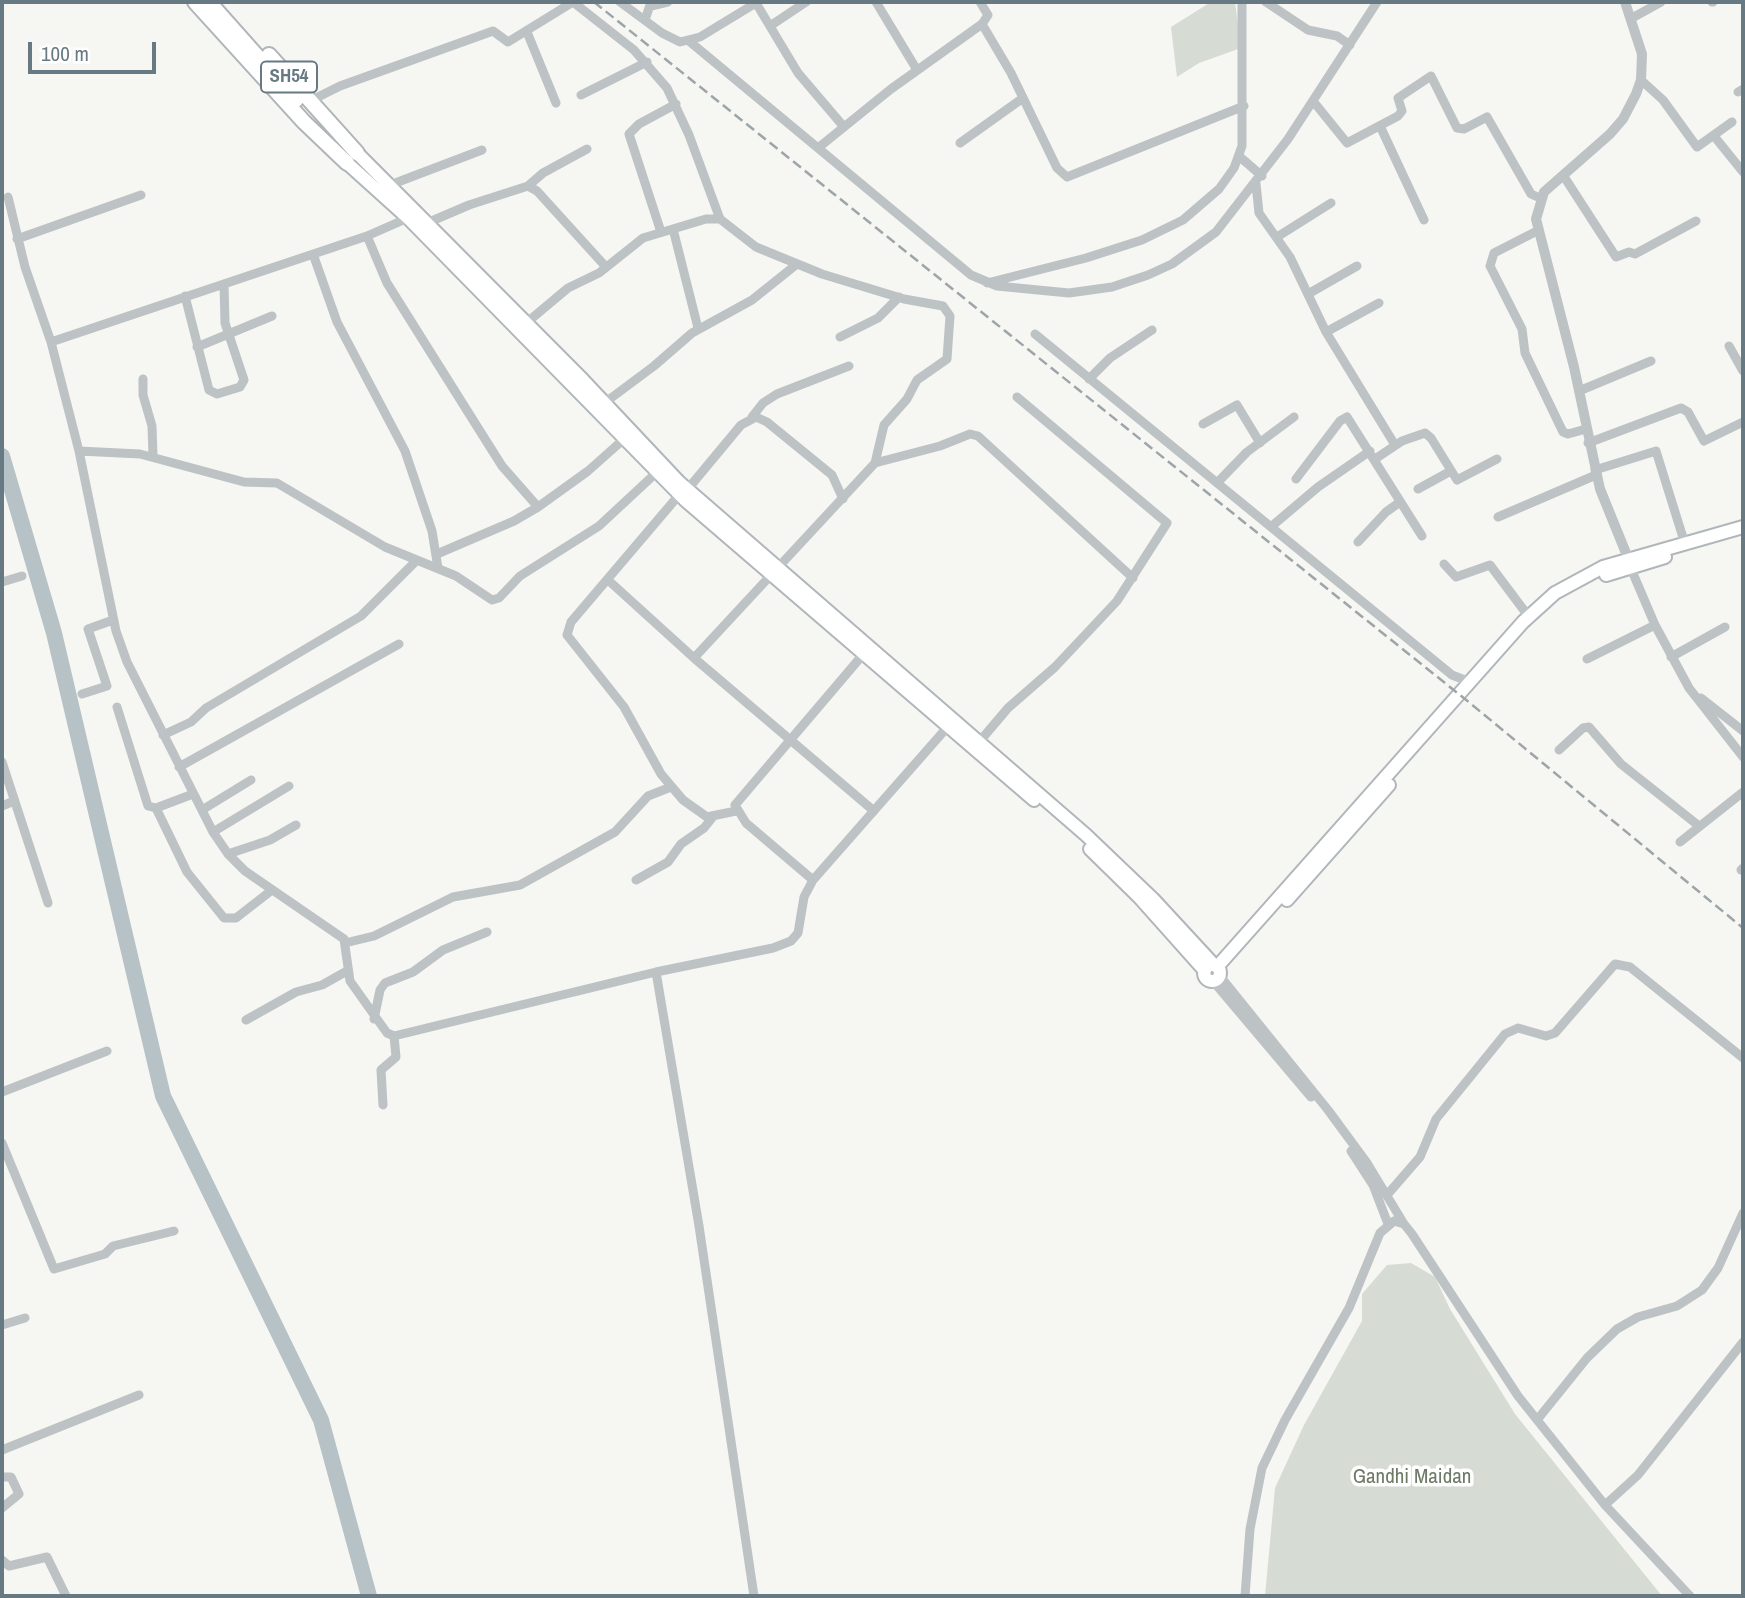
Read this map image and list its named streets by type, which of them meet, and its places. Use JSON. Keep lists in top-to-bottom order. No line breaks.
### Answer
{"streets":{"main road":["SH54"]},"parks":["Gandhi Maidan"],"scale_bar":"100 m"}
